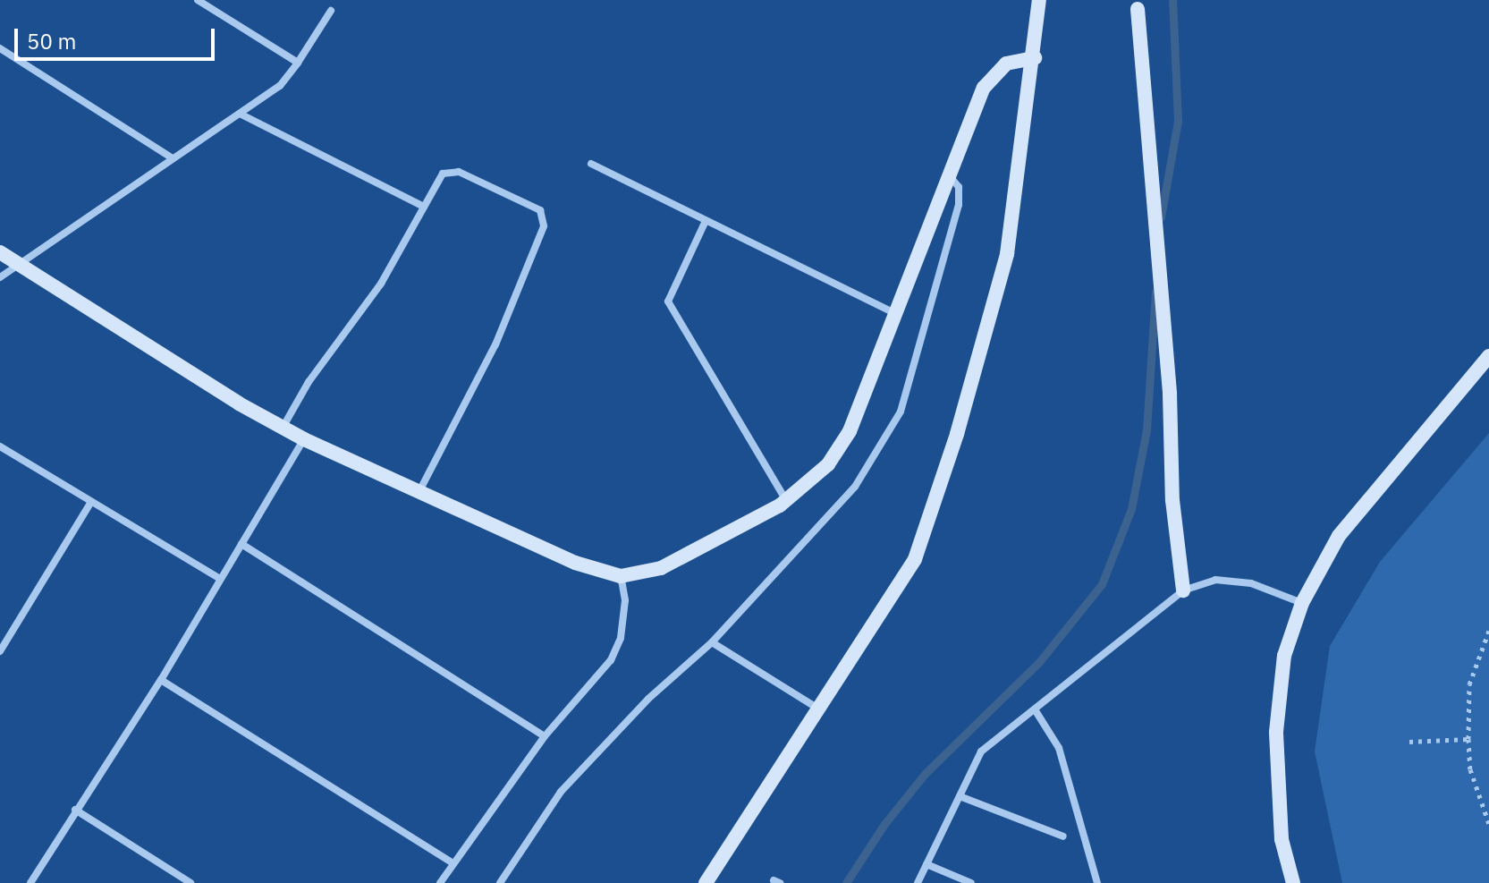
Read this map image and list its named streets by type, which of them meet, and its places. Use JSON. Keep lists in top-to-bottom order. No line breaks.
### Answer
{"scale_bar":"50 m"}
